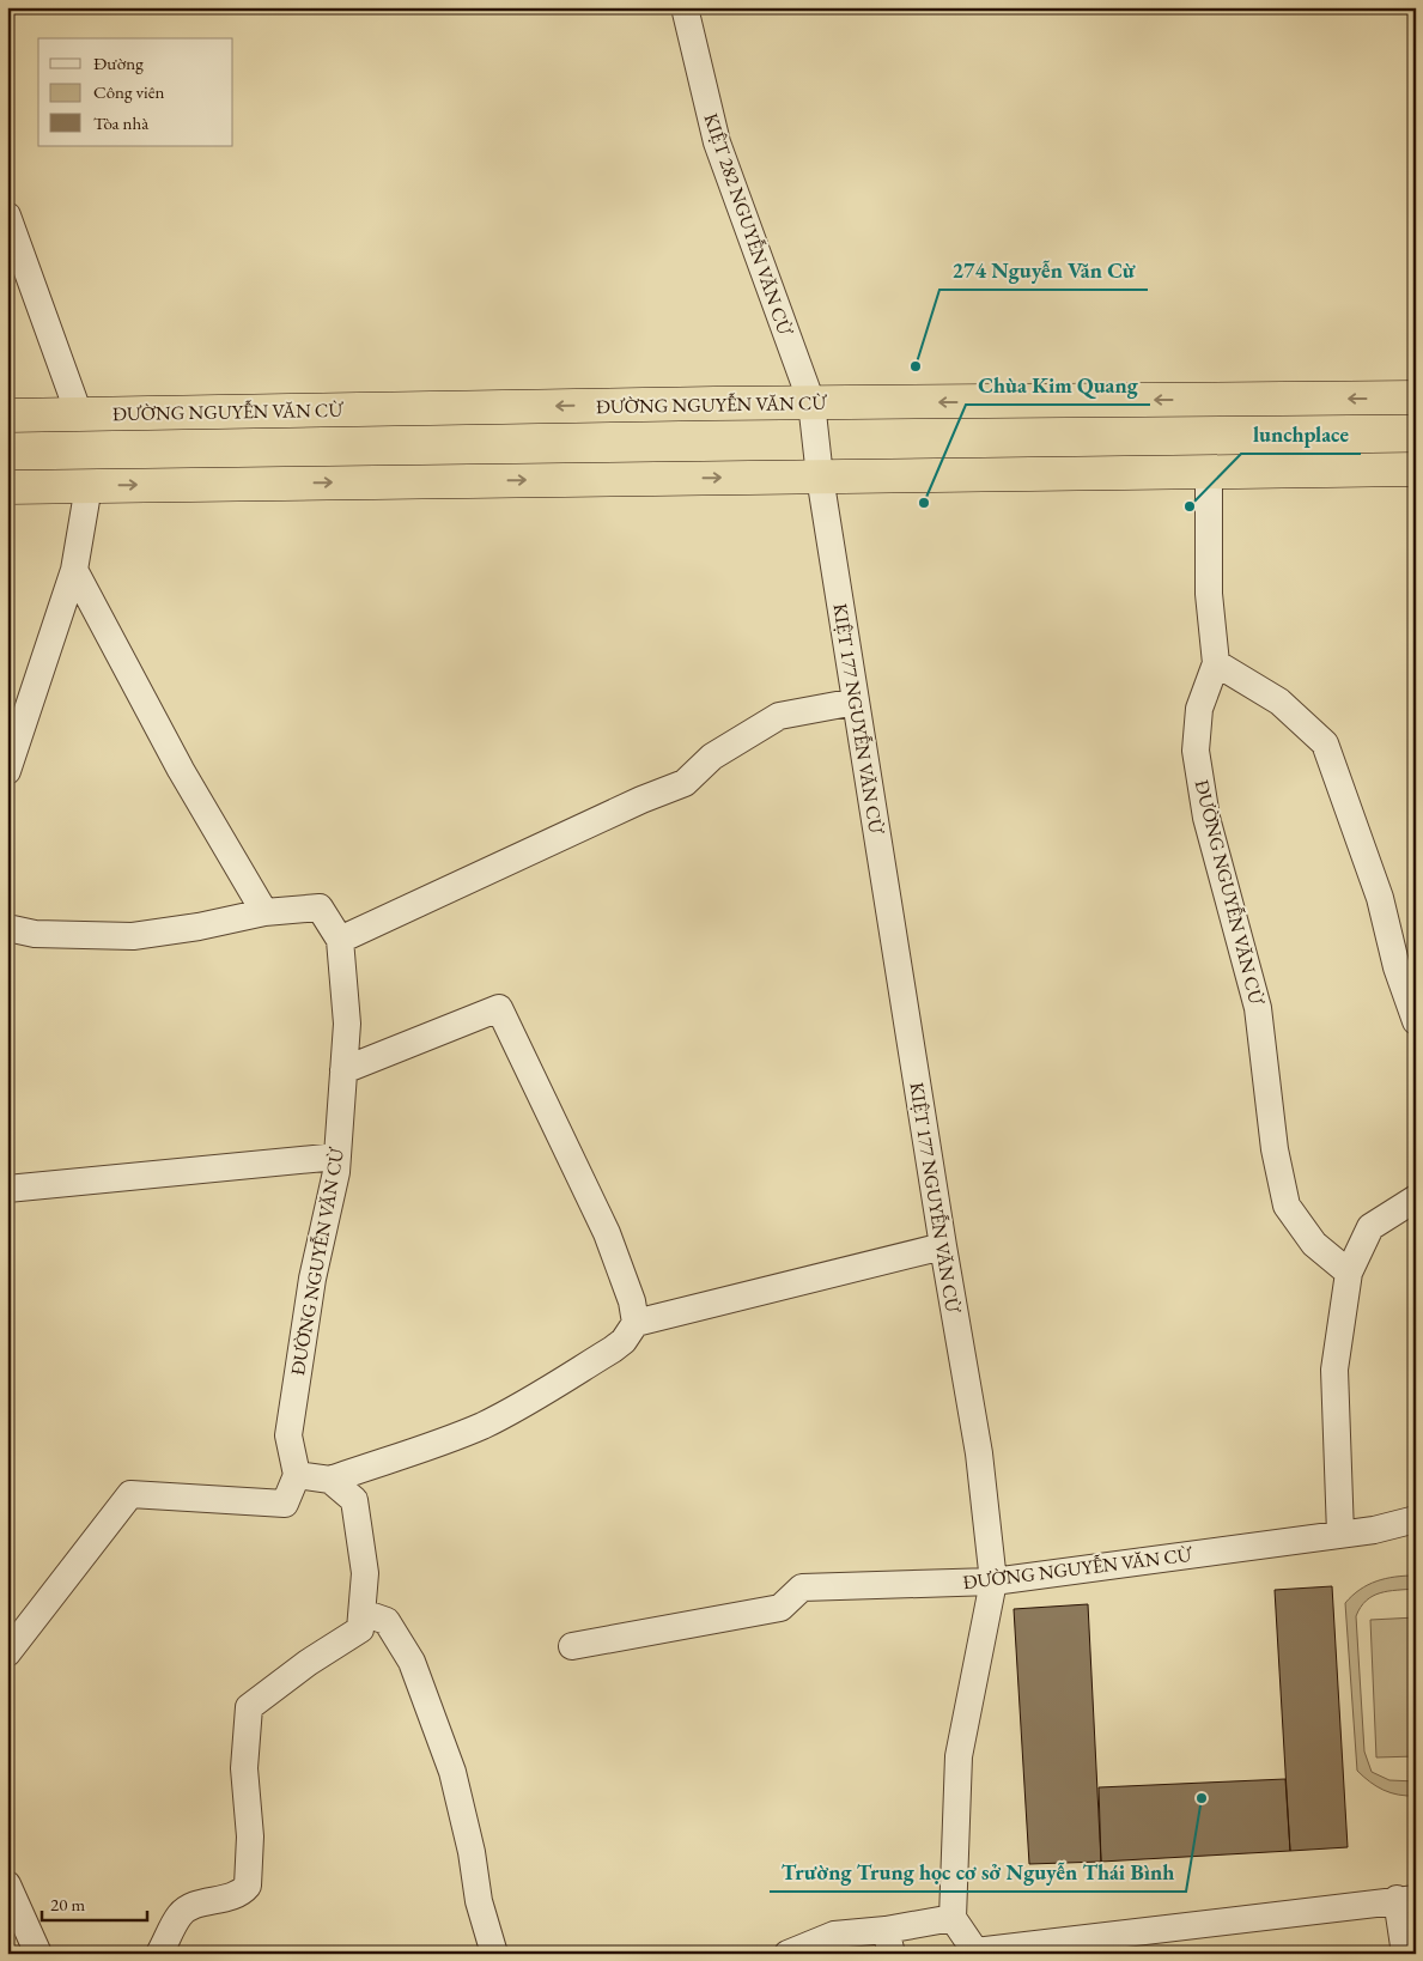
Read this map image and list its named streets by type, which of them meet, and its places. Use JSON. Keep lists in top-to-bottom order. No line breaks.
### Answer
{"streets":{"highway":["ĐƯỜNG NGUYỄN VĂN CỪ"],"street":["KIỆT 282 NGUYỄN VĂN CỪ","KIỆT 177 NGUYỄN VĂN CỪ"]},"crossings":[["KIỆT 282 NGUYỄN VĂN CỪ","ĐƯỜNG NGUYỄN VĂN CỪ"],["KIỆT 282 NGUYỄN VĂN CỪ","KIỆT 177 NGUYỄN VĂN CỪ"],["ĐƯỜNG NGUYỄN VĂN CỪ","KIỆT 177 NGUYỄN VĂN CỪ"]],"places":["274 Nguyễn Văn Cừ","Chùa Kim Quang","lunchplace","Trường Trung học cơ sở Nguyễn Thái Bình"],"legend":["Đường","Công viên","Tòa nhà"],"scale_bar":"20 m"}
